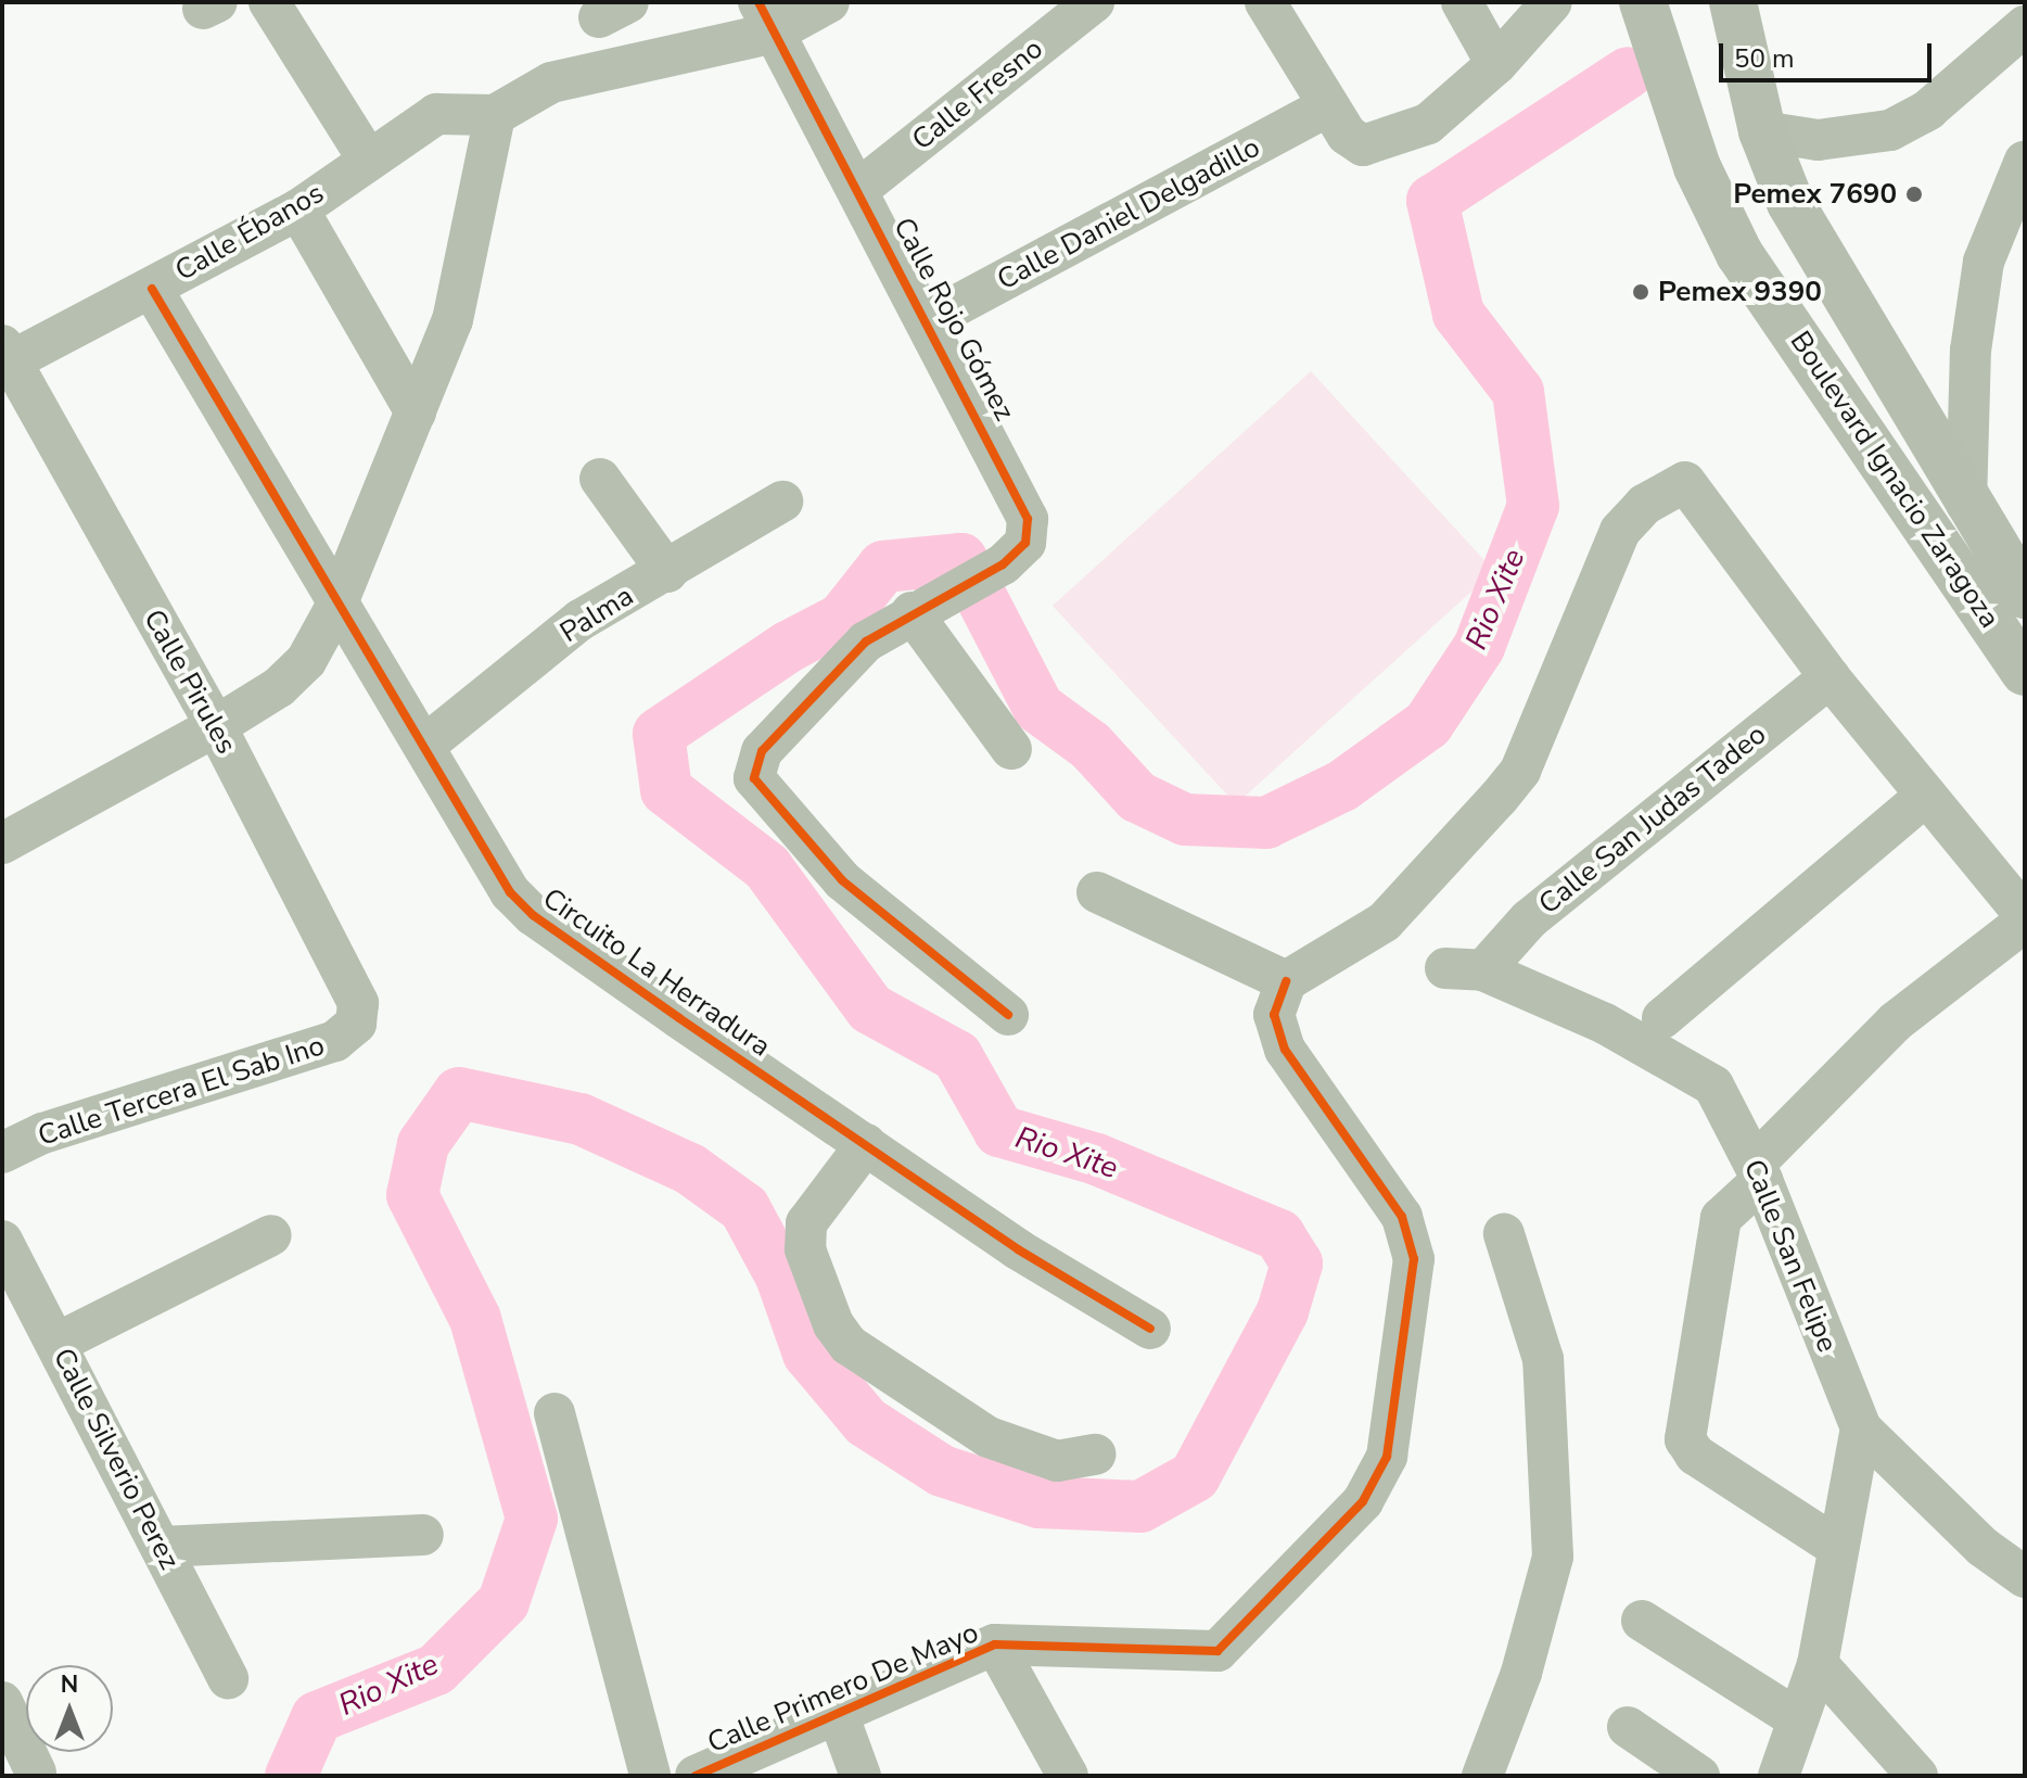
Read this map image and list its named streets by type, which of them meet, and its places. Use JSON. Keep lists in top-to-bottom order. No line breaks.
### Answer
{"streets":{"main road":["Boulevard Ignacio Zaragoza"],"street":["Calle Fresno","Calle Daniel Delgadillo","Calle Ébanos","Calle Rojo Gómez","Palma","Calle Pirules","Calle San Judas Tadeo","Circuito La Herradura","Calle Tercera El Sab Ino","Calle San Felipe","Calle Silverio Perez","Calle Primero De Mayo"]},"crossings":[["Calle Fresno","Calle Rojo Gómez"],["Calle Daniel Delgadillo","Calle Rojo Gómez"],["Calle Ébanos","Calle Pirules"],["Calle Ébanos","Circuito La Herradura"],["Palma","Circuito La Herradura"],["Calle Pirules","Calle Tercera El Sab Ino"],["Calle San Judas Tadeo","Calle San Felipe"]],"water":["Rio Xite"],"places":["Pemex 7690","Pemex 9390"],"scale_bar":"50 m","north":"top"}
